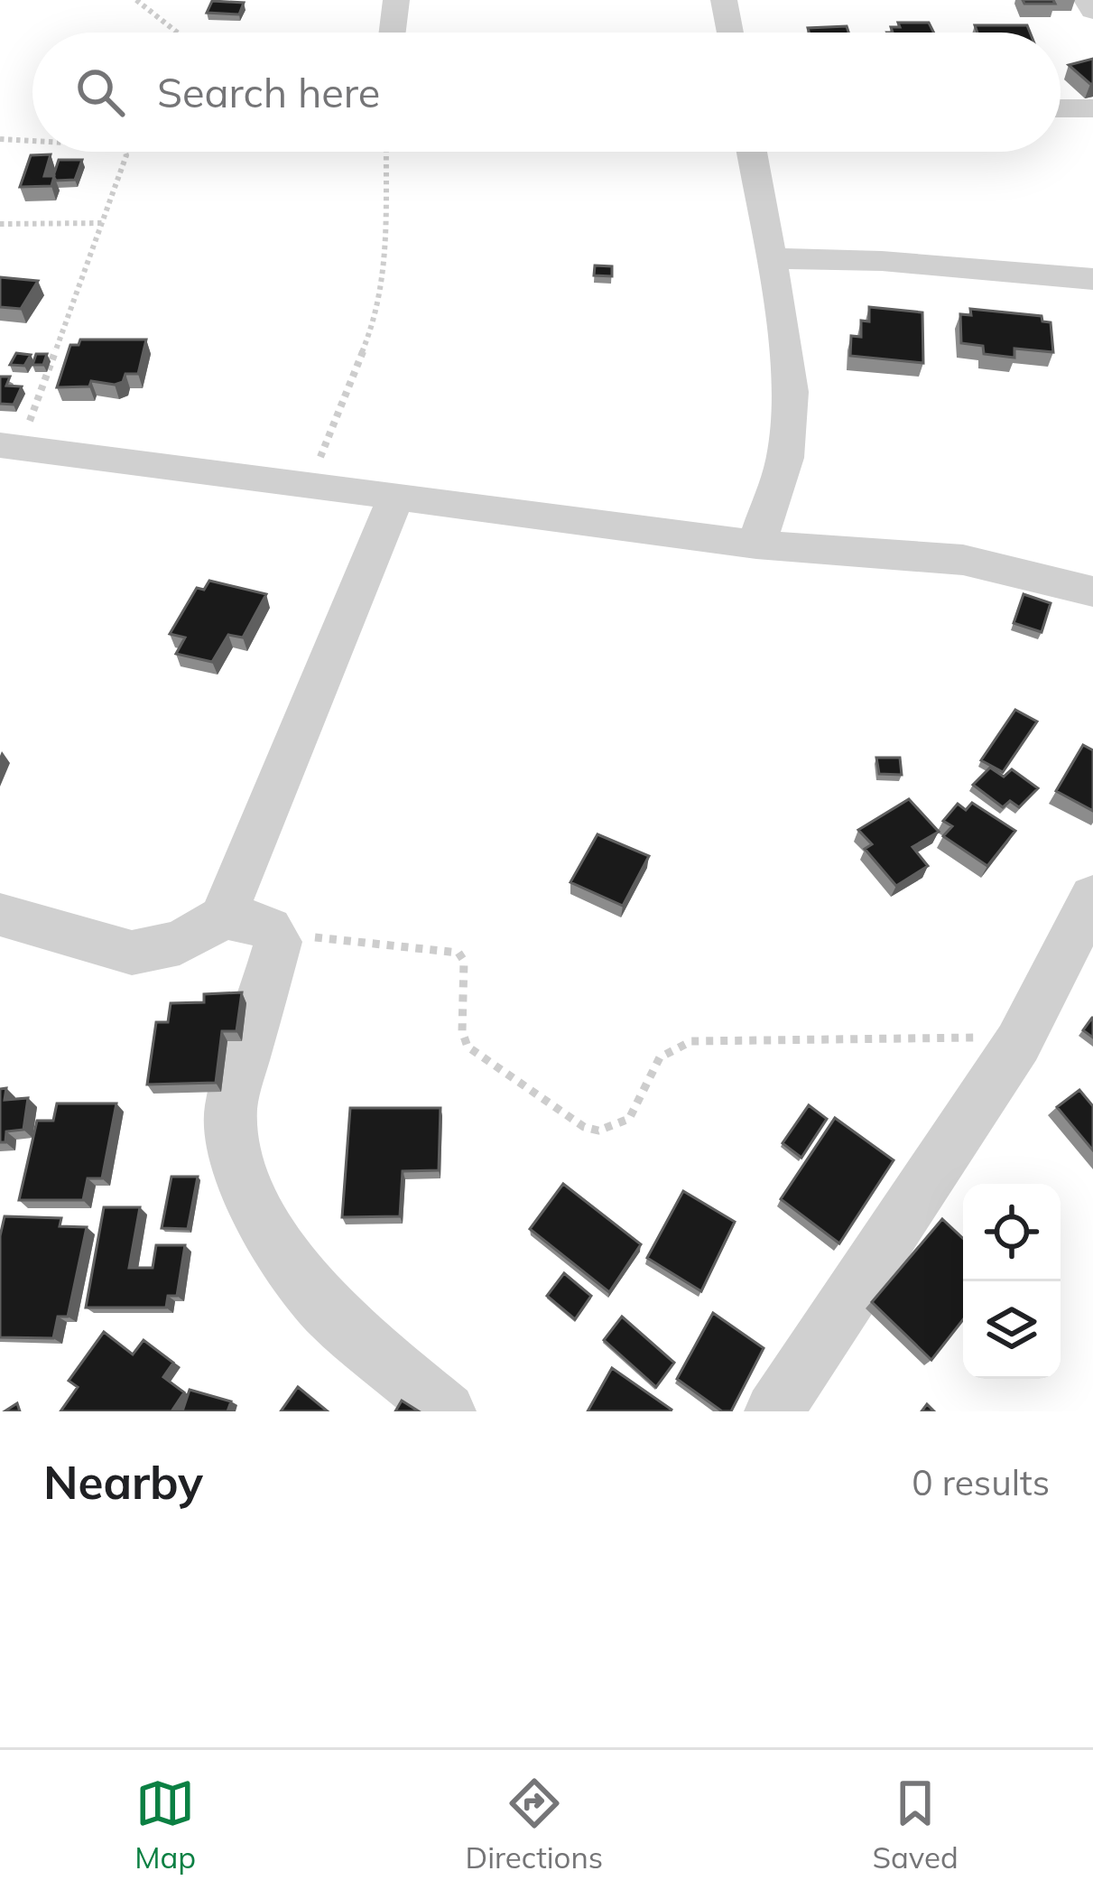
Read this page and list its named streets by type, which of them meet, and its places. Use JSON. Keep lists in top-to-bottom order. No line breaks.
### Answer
{"page":{"search":"Search here","heading":["Nearby","0 results"],"nav":["Map","Directions","Saved"]}}
